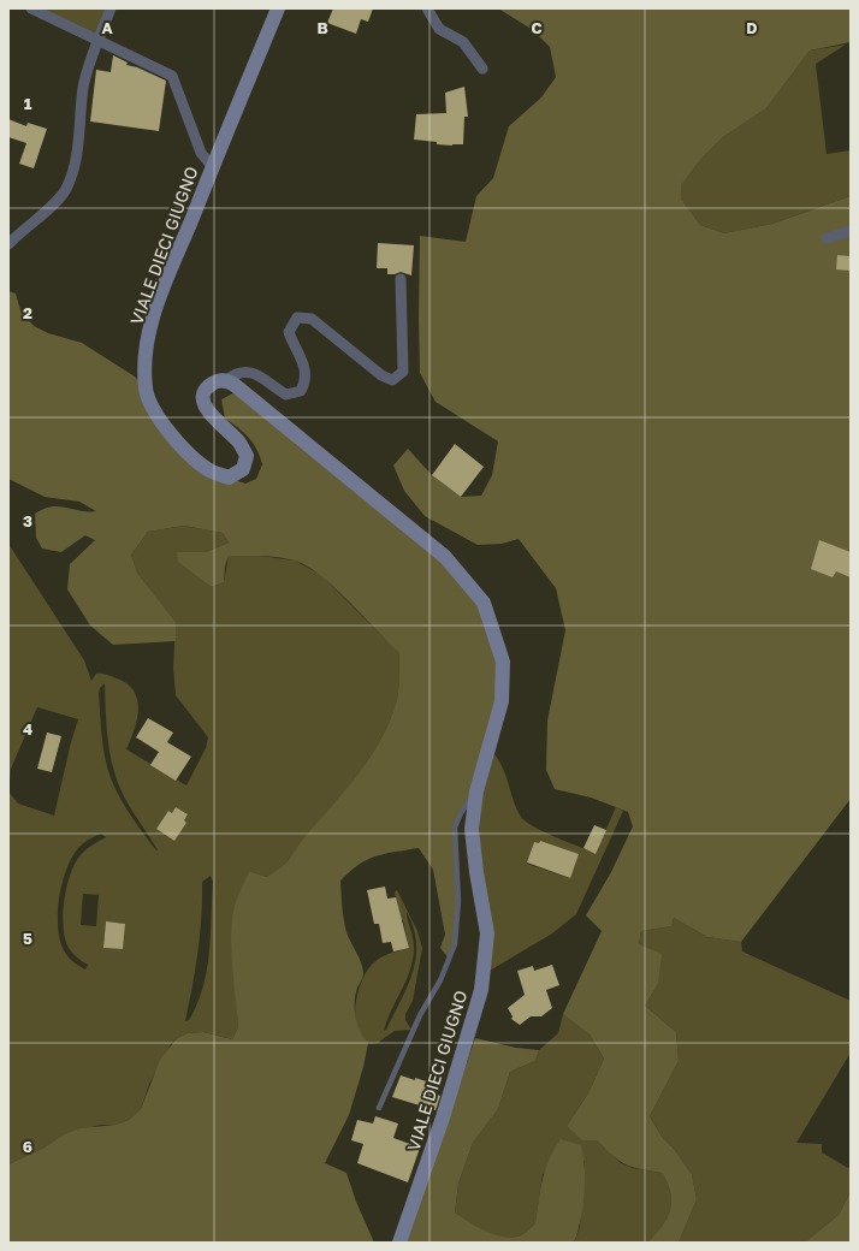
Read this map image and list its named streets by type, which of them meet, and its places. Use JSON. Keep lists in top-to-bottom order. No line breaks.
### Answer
{"streets":{"main road":["VIALE DIECI GIUGNO"]},"grid":{"columns":["A","B","C","D"],"rows":["1","2","3","4","5","6"]}}
